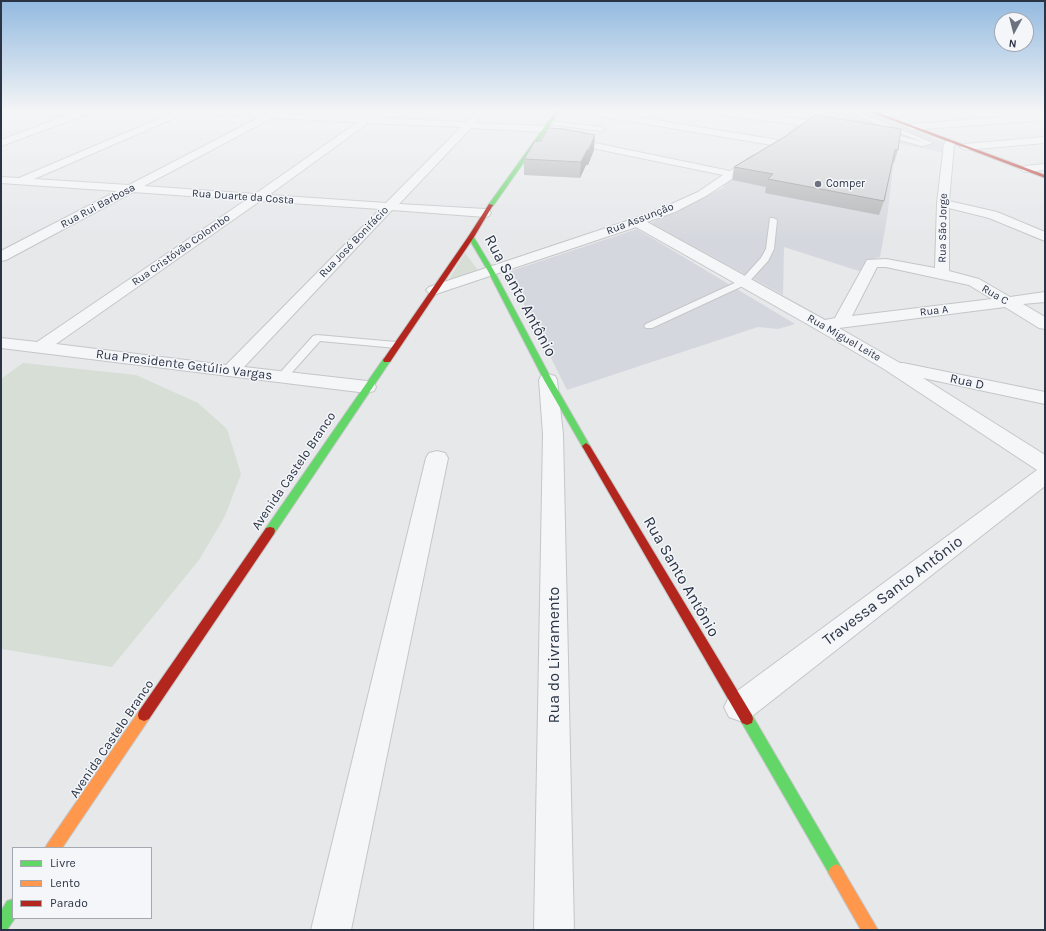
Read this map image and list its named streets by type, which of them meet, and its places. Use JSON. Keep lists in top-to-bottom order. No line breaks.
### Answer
{"streets":{"street":["Rua Duarte da Costa","Rua Rui Barbosa","Rua Assunção","Rua São Jorge","Rua José Bonifácio","Rua Cristóvão Colombo","Rua C","Rua Santo Antônio","Rua A","Rua Miguel Leite","Rua Presidente Getúlio Vargas","Rua D","Avenida Castelo Branco","Travessa Santo Antônio","Rua do Livramento"]},"crossings":[["Rua Duarte da Costa","Rua Rui Barbosa"],["Rua Duarte da Costa","Rua José Bonifácio"],["Rua Duarte da Costa","Rua Cristóvão Colombo"],["Rua Duarte da Costa","Avenida Castelo Branco"],["Rua Assunção","Rua Santo Antônio"],["Rua Assunção","Rua Miguel Leite"],["Rua Assunção","Avenida Castelo Branco"],["Rua São Jorge","Rua C"],["Rua São Jorge","Rua A"],["Rua José Bonifácio","Rua Presidente Getúlio Vargas"],["Rua Cristóvão Colombo","Rua Presidente Getúlio Vargas"],["Rua C","Rua A"],["Rua Santo Antônio","Avenida Castelo Branco"],["Rua Santo Antônio","Travessa Santo Antônio"],["Rua Santo Antônio","Rua do Livramento"],["Rua A","Rua Miguel Leite"],["Rua Miguel Leite","Rua D"],["Rua Presidente Getúlio Vargas","Avenida Castelo Branco"]],"places":["Comper"],"legend":["Livre","Lento","Parado"],"north":"bottom"}
